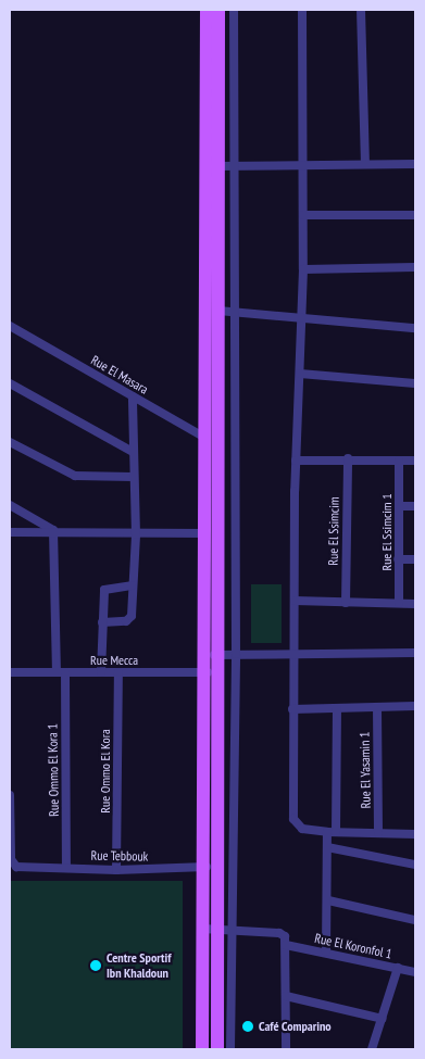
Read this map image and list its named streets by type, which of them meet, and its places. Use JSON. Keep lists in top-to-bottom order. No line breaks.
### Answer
{"streets":{"street":["Rue El Masara","Rue El Ssimcim","Rue El Ssimcim 1","Rue Mecca","Rue Ommo El Kora 1","Rue El Yasamin 1","Rue Ommo El Kora","Rue Tebbouk","Rue El Koronfol 1"]},"crossings":[["Rue Mecca","Rue Ommo El Kora 1"],["Rue Mecca","Rue Ommo El Kora"],["Rue Ommo El Kora 1","Rue Tebbouk"],["Rue Ommo El Kora","Rue Tebbouk"]],"places":["Centre Sportif Ibn Khaldoun","Café Comparino"]}
